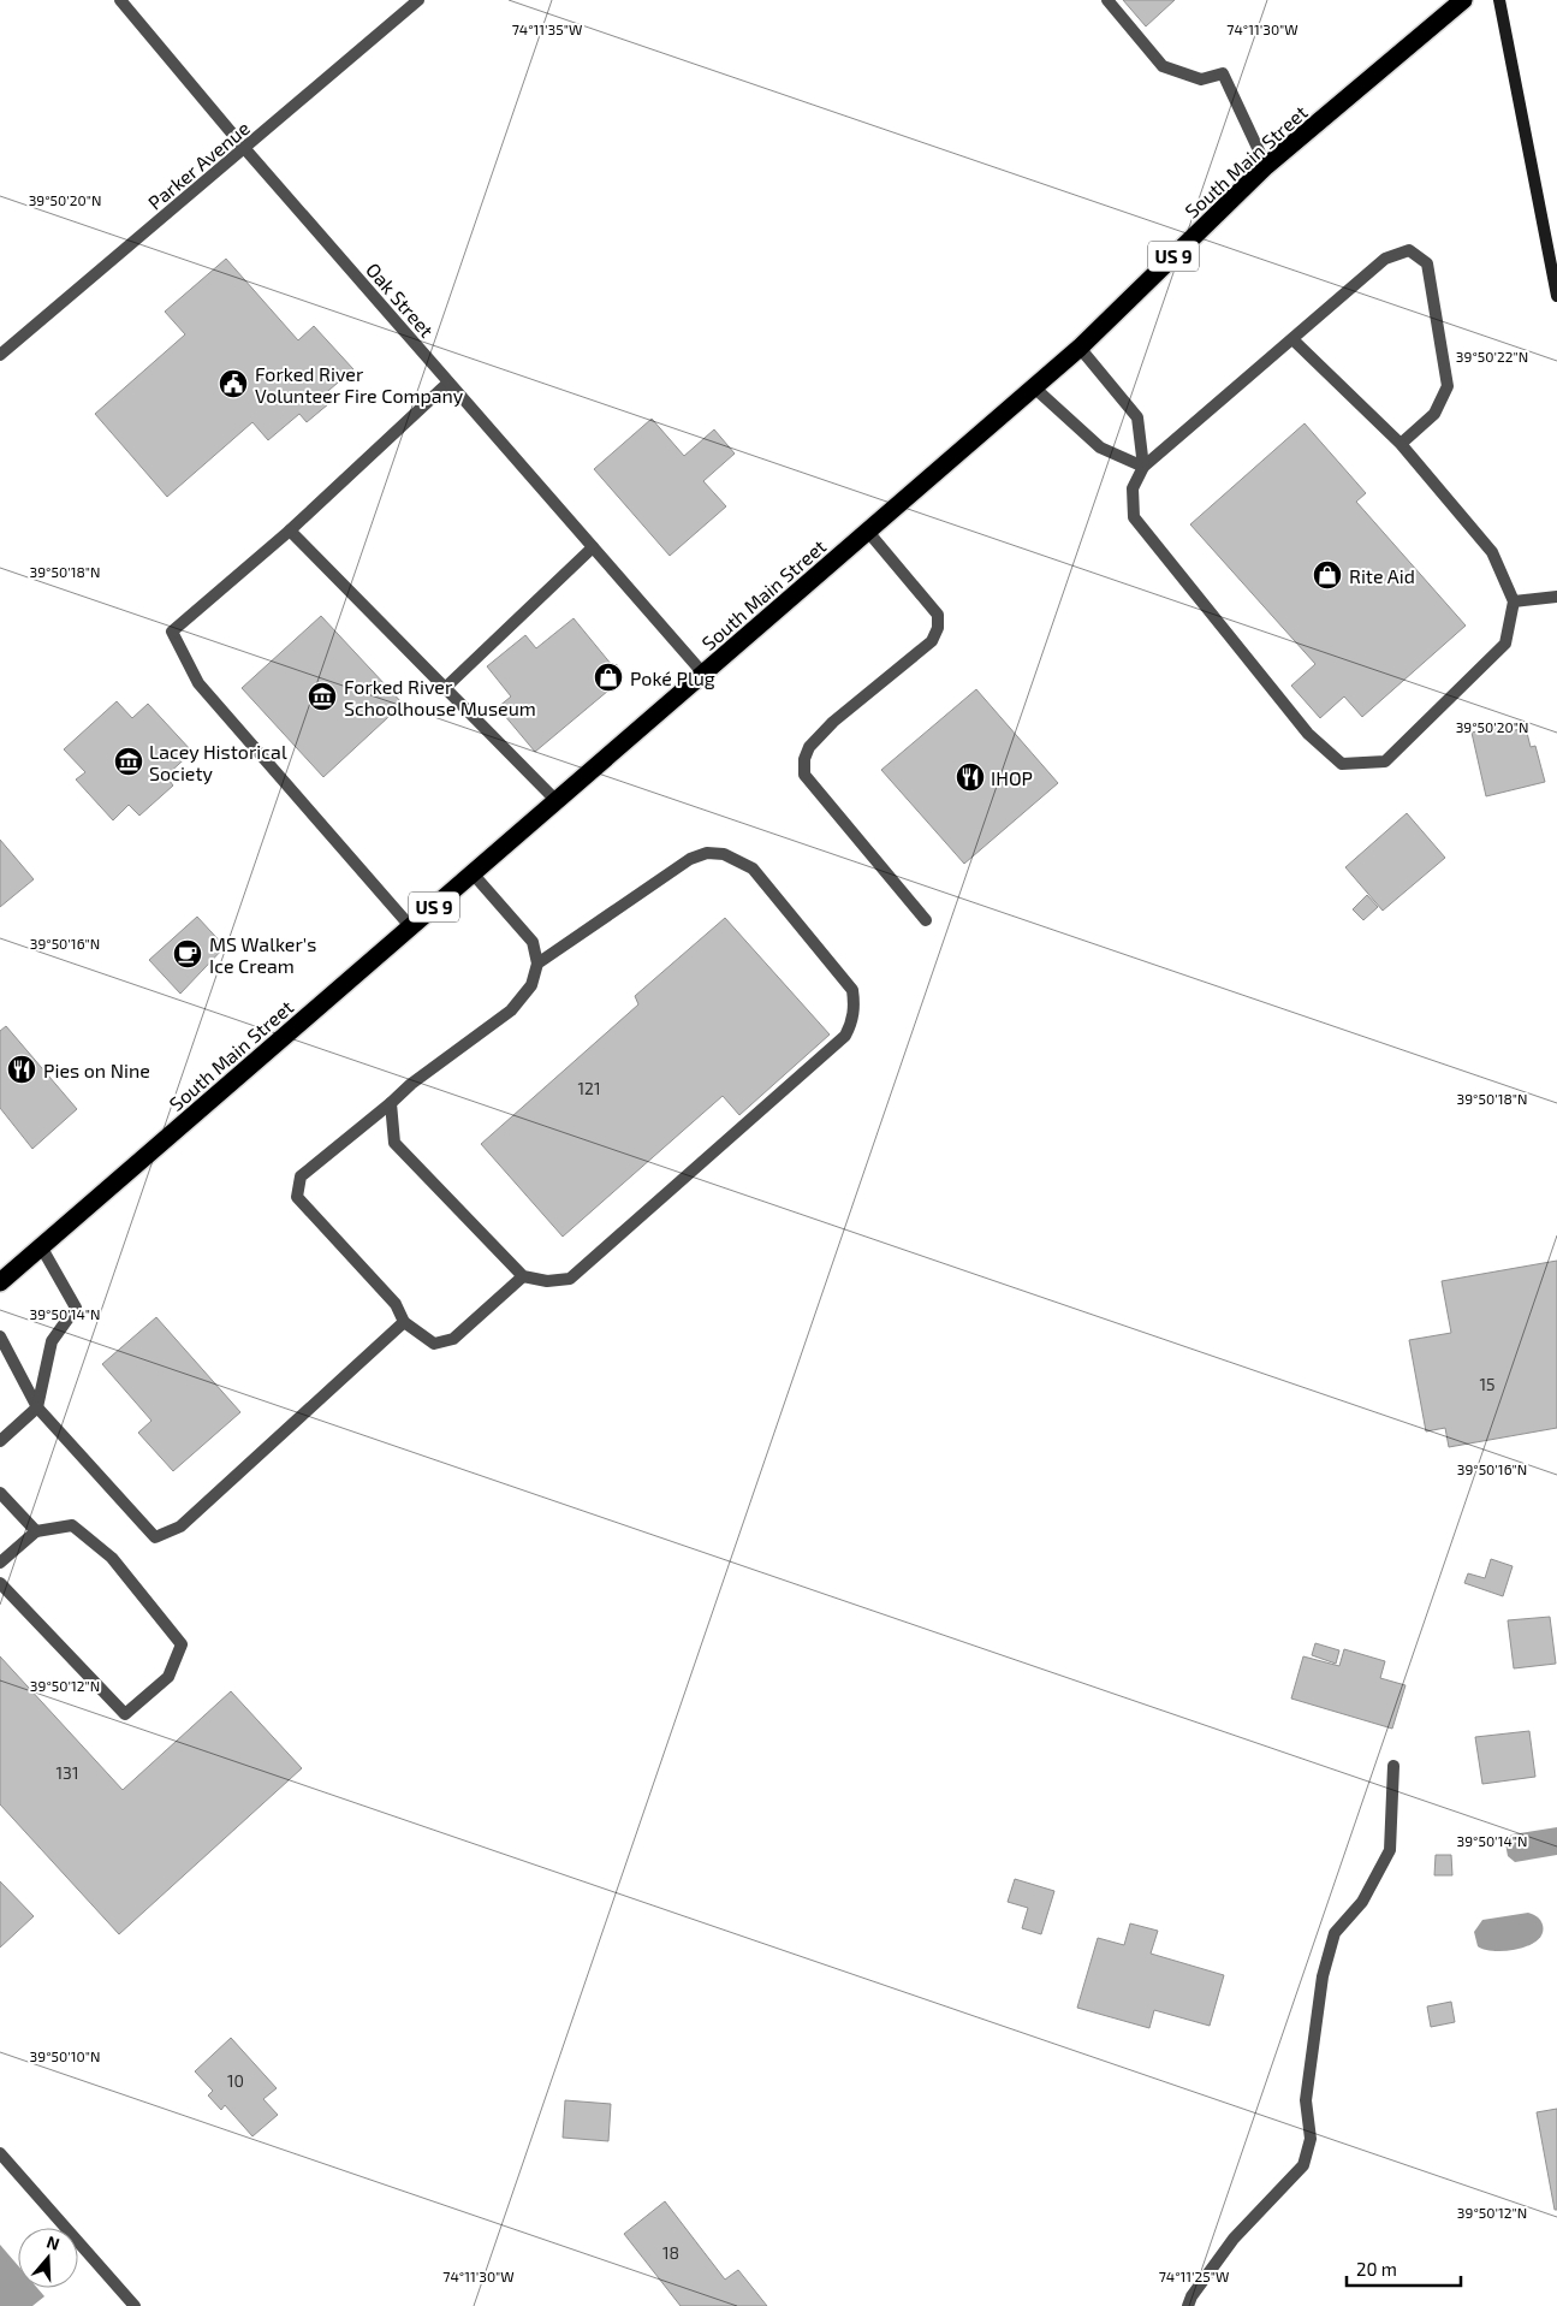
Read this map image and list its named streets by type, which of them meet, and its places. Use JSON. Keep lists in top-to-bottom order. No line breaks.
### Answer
{"streets":{"highway":["South Main Street","US 9"],"street":["Parker Avenue","Oak Street"]},"crossings":[["South Main Street","Oak Street"],["Parker Avenue","Oak Street"]],"places":{"public building":["Forked River Volunteer Fire Company"],"shop":["Rite Aid","Poké Plug"],"museum":["Forked River Schoolhouse Museum","Lacey Historical Society"],"restaurant":["IHOP","Pies on Nine"],"cafe":["MS Walker's Ice Cream"]},"house_numbers":["121","15","131","10","18"],"scale_bar":"20 m","north":"top","coordinates":["74°11'35\"W","74°11'30\"W","39°50'20\"N","39°50'22\"N","39°50'18\"N","39°50'16\"N","39°50'14\"N","39°50'12\"N","39°50'10\"N","74°11'25\"W"]}
